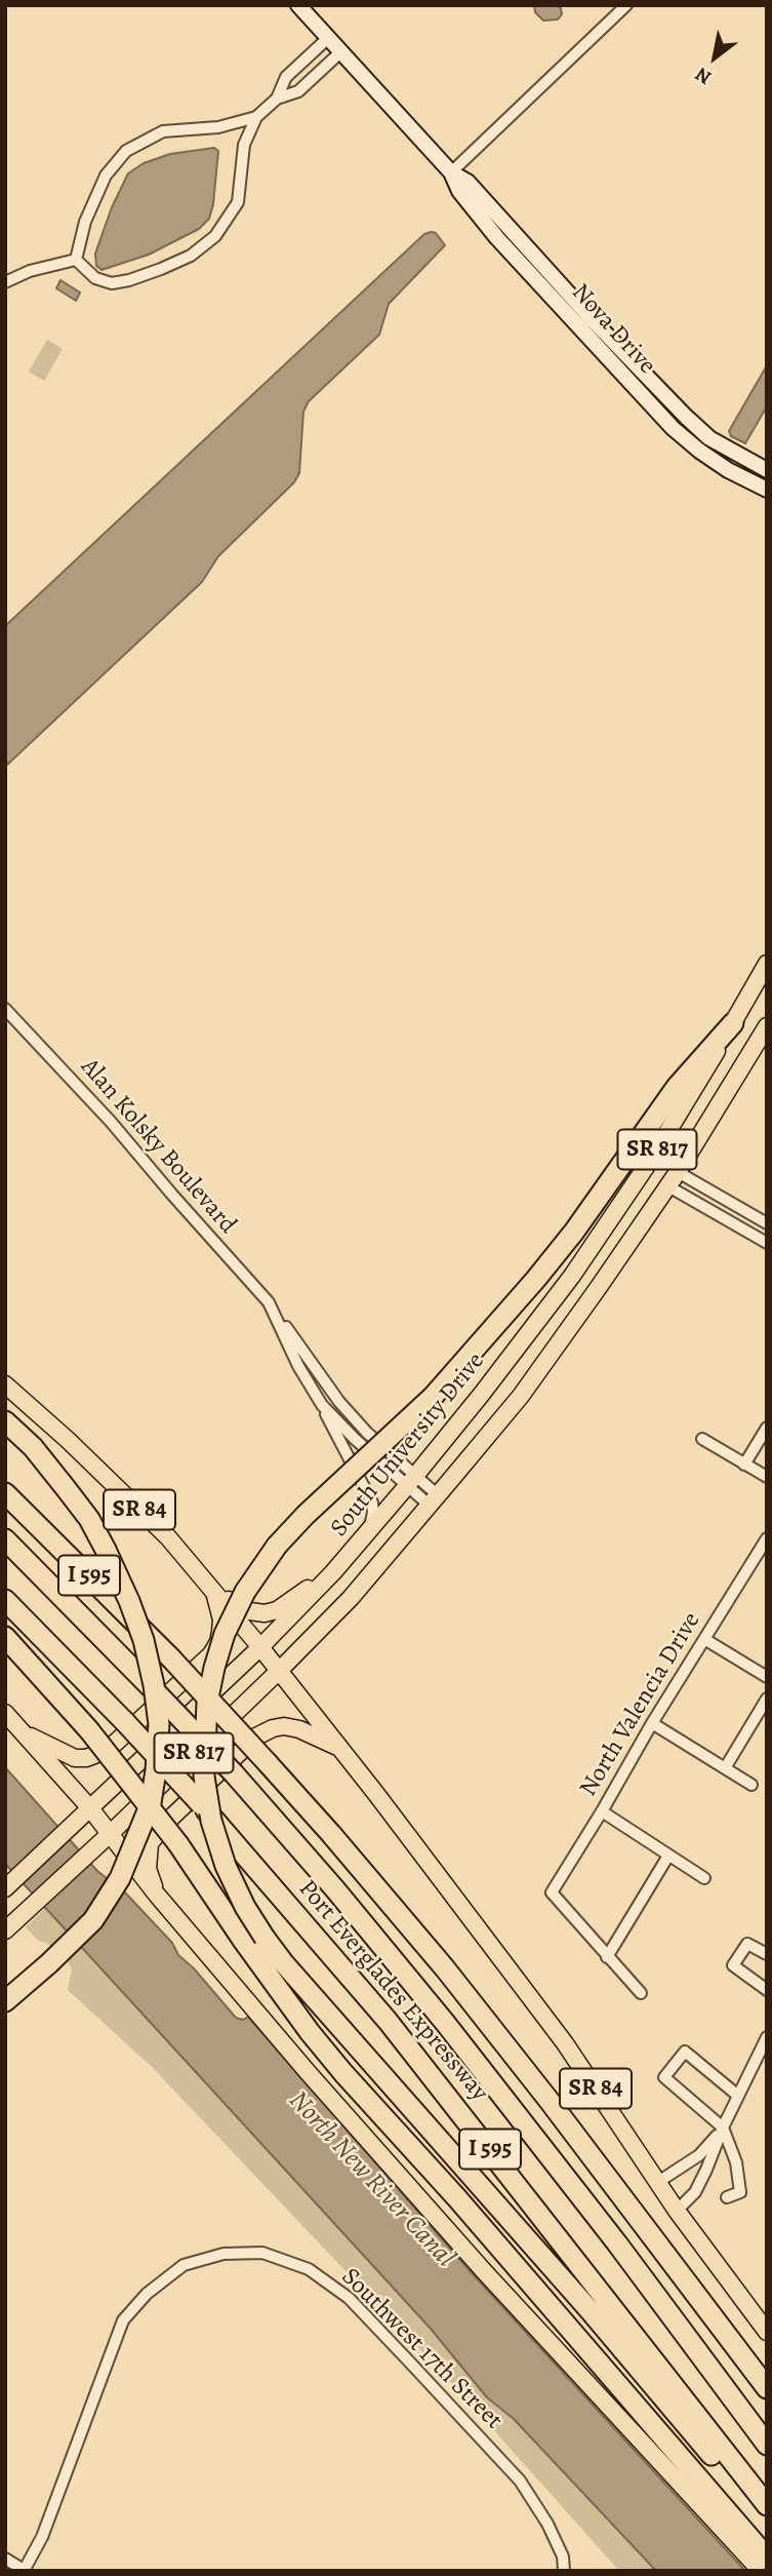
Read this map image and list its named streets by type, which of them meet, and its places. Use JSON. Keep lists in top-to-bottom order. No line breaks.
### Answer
{"streets":{"highway":["I 595","Port Everglades Expressway"],"main road":["SR 817","South University Drive","SR 84"],"street":["Nova Drive","Alan Kolsky Boulevard","North Valencia Drive","Southwest 17th Street"]},"crossings":[["Alan Kolsky Boulevard","South University Drive"],["South University Drive","SR 84"]],"water":["North New River Canal"],"north":"bottom left"}
